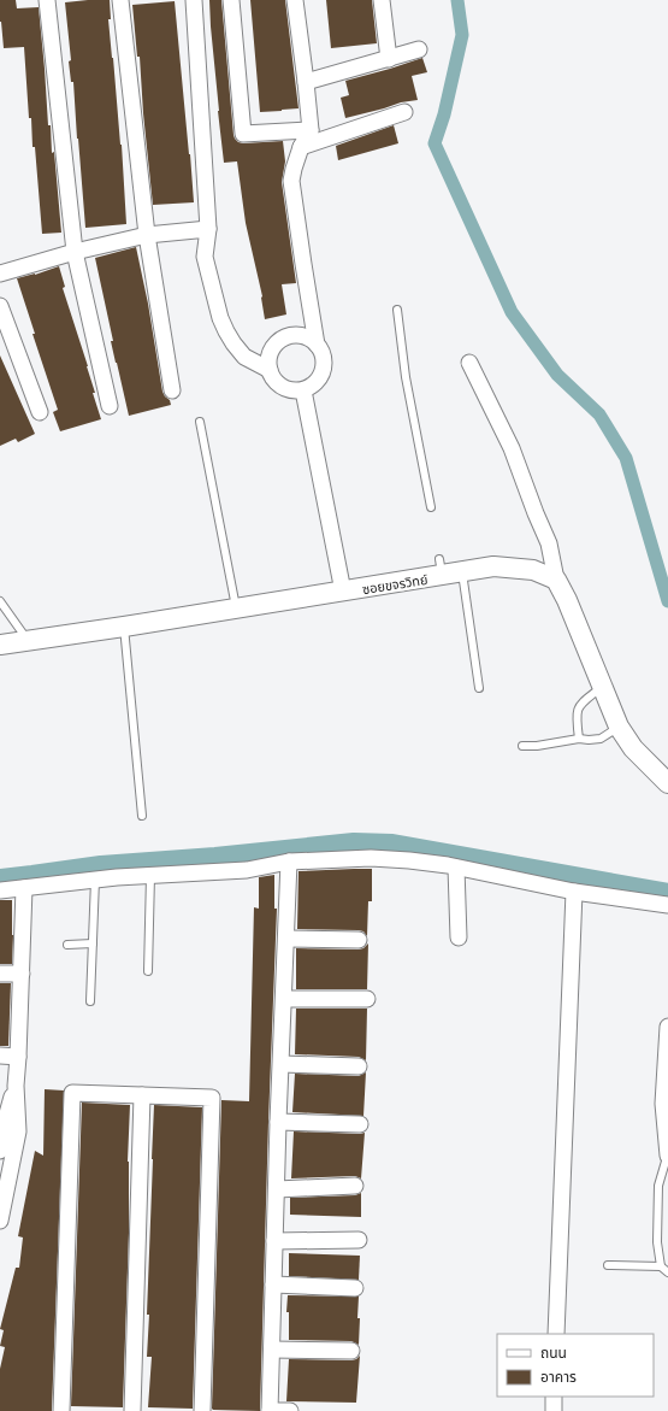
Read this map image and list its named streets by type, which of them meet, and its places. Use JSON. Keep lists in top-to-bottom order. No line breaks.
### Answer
{"streets":{"street":["ซอยขจรวิทย์"]},"legend":["ถนน","อาคาร"]}
